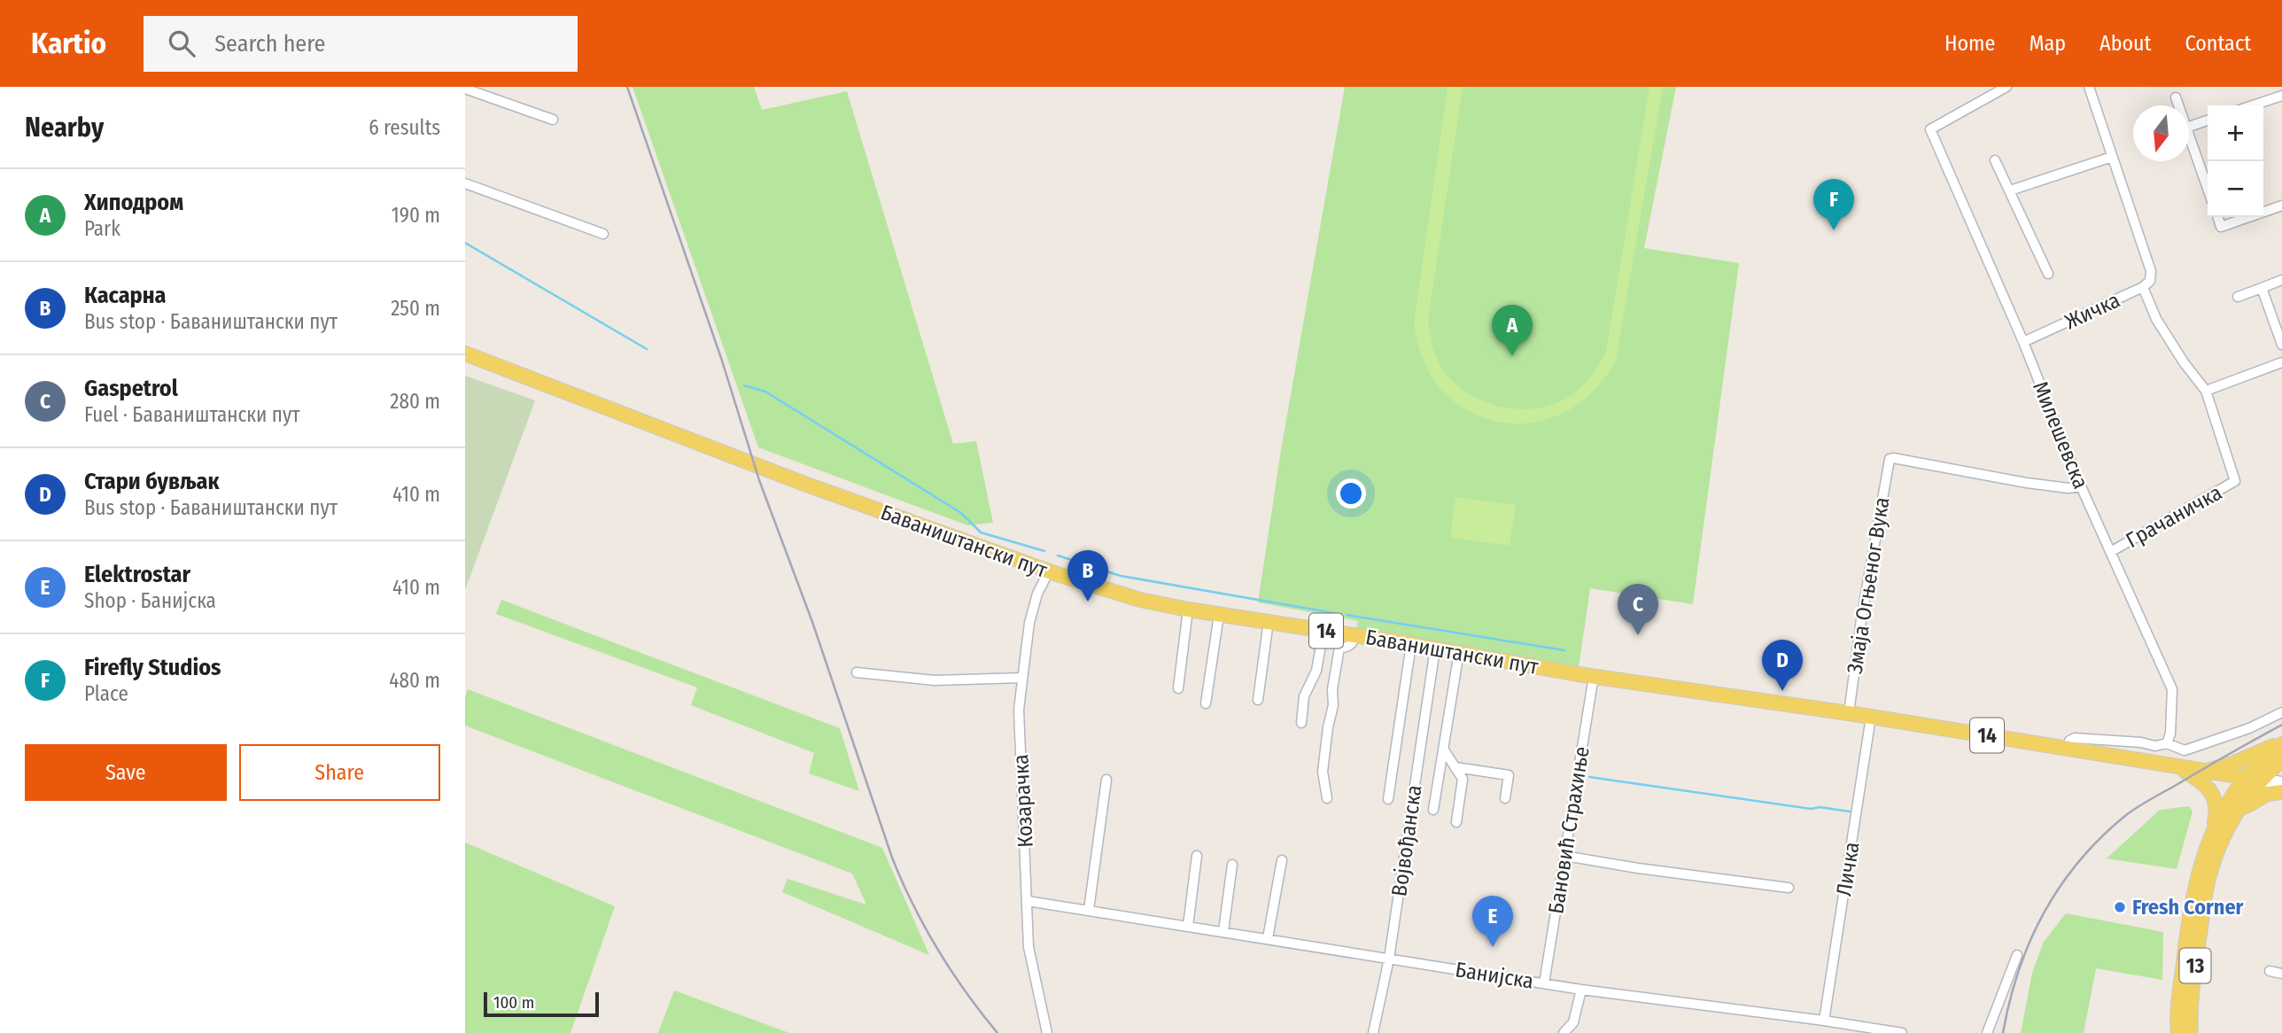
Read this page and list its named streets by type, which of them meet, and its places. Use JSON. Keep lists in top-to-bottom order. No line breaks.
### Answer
{"streets":{"main road":["Баваништански пут","14","13"],"street":["Жичка","Милешевска","Грачаничка","Змаја Огњеног Вука","Козарачка","Бановић Страхиње","Војвођанска","Личка","Банијска"]},"crossings":[["Жичка","Милешевска"],["Милешевска","Грачаничка"],["Милешевска","Змаја Огњеног Вука"],["Баваништански пут","Змаја Огњеног Вука"],["Баваништански пут","14"],["Баваништански пут","Козарачка"],["Баваништански пут","Бановић Страхиње"],["Баваништански пут","Војвођанска"],["Баваништански пут","Личка"],["14","13"],["Козарачка","Банијска"],["Бановић Страхиње","Банијска"],["Војвођанска","Банијска"],["Личка","Банијска"]],"places":["Fresh Corner"],"scale_bar":"100 m","north":"bottom","page":{"header":"Kartio","search":"Search here","nav":["Home","Map","About","Contact"],"heading":["Nearby","6 results"],"map_buttons":["+","−"],"list":[{"mark":"A","name":"Хиподром","note":"Park","value":"190 m"},{"mark":"B","name":"Касарна","note":"Bus stop · Баваништански пут","value":"250 m"},{"mark":"C","name":"Gaspetrol","note":"Fuel · Баваништански пут","value":"280 m"},{"mark":"D","name":"Стари бувљак","note":"Bus stop · Баваништански пут","value":"410 m"},{"mark":"E","name":"Elektrostar","note":"Shop · Банијска","value":"410 m"},{"mark":"F","name":"Firefly Studios","note":"Place","value":"480 m"}],"pins":["F","A","B","C","D","E"],"buttons":["Save","Share"],"scale":"100 m"}}
